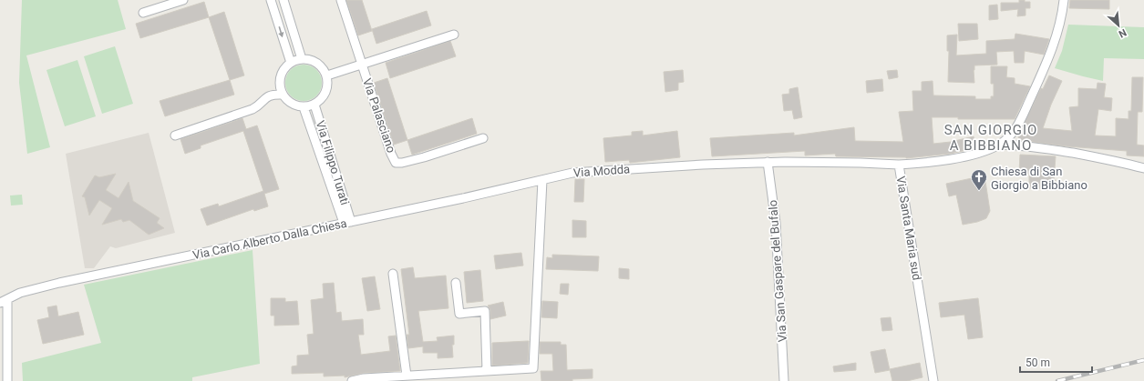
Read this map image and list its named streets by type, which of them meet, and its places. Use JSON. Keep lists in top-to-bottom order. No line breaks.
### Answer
{"streets":{"street":["Via Palasciano","Via Filippo Turati","Via Modda","Via Santa Maria sud","Via Carlo Alberto Dalla Chiesa","Via San Gaspare del Bufalo"]},"crossings":[["Via Palasciano","Via Filippo Turati"],["Via Filippo Turati","Via Carlo Alberto Dalla Chiesa"],["Via Modda","Via Santa Maria sud"],["Via Modda","Via Carlo Alberto Dalla Chiesa"],["Via Modda","Via San Gaspare del Bufalo"]],"districts":["SAN GIORGIO A BIBBIANO"],"places":{"church":["Chiesa di San Giorgio a Bibbiano"]},"scale_bar":"50 m","north":"bottom right"}
